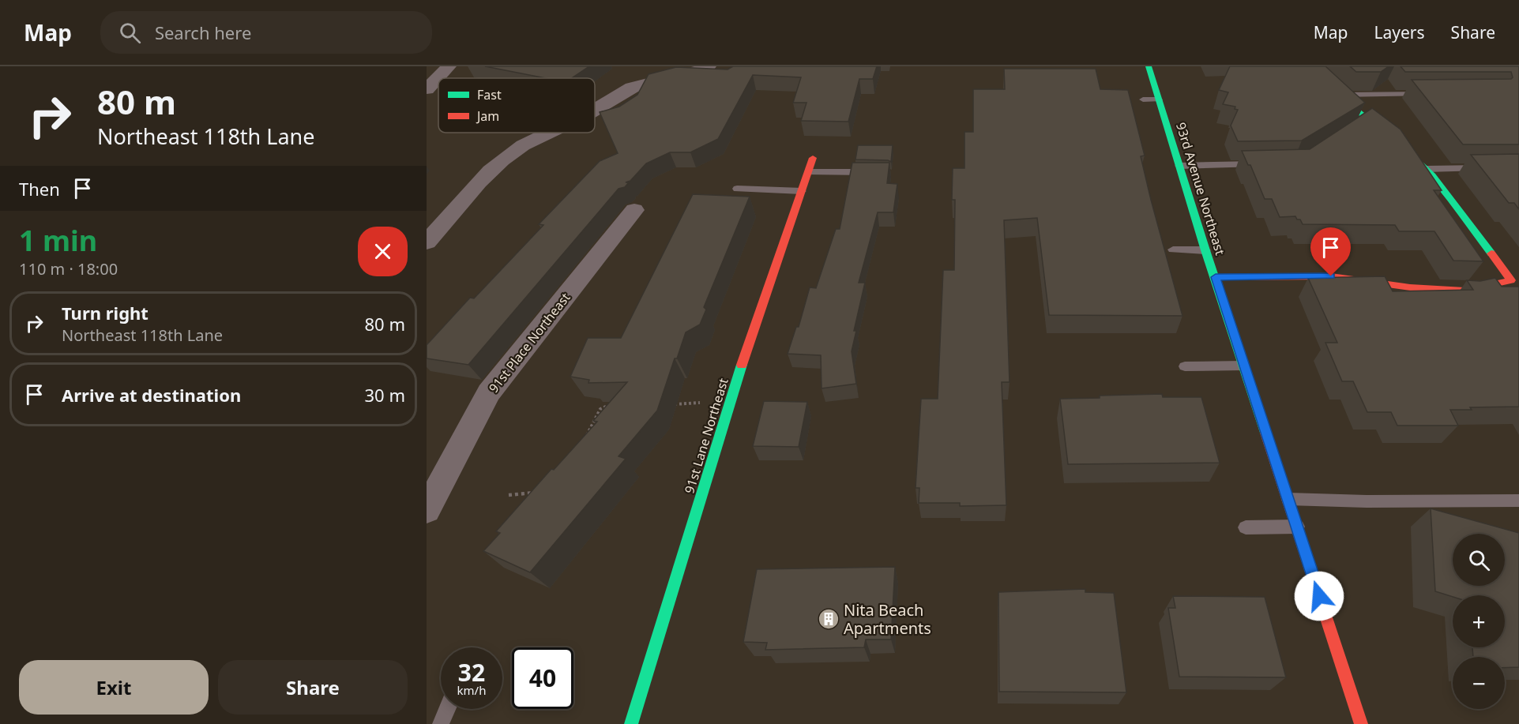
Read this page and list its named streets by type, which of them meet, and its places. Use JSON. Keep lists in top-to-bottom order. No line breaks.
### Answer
{"streets":{"street":["93rd Avenue Northeast","91st Place Northeast","91st Lane Northeast"]},"places":{"building":["Nita Beach Apartments"]},"legend":["Fast","Jam"],"page":{"header":"Map","search":"Search here","nav":["Map","Layers","Share"],"turn":["80 m","Northeast 118th Lane"],"then":"Then","heading":["1 min","110 m · 18:00"],"list":[{"name":"Turn right","note":"Northeast 118th Lane","value":"80 m"},{"name":"Arrive at destination","value":"30 m"}],"map_buttons":["+","−"],"speed":"32 km/h","limit":"40","buttons":["Exit","Share"]}}
